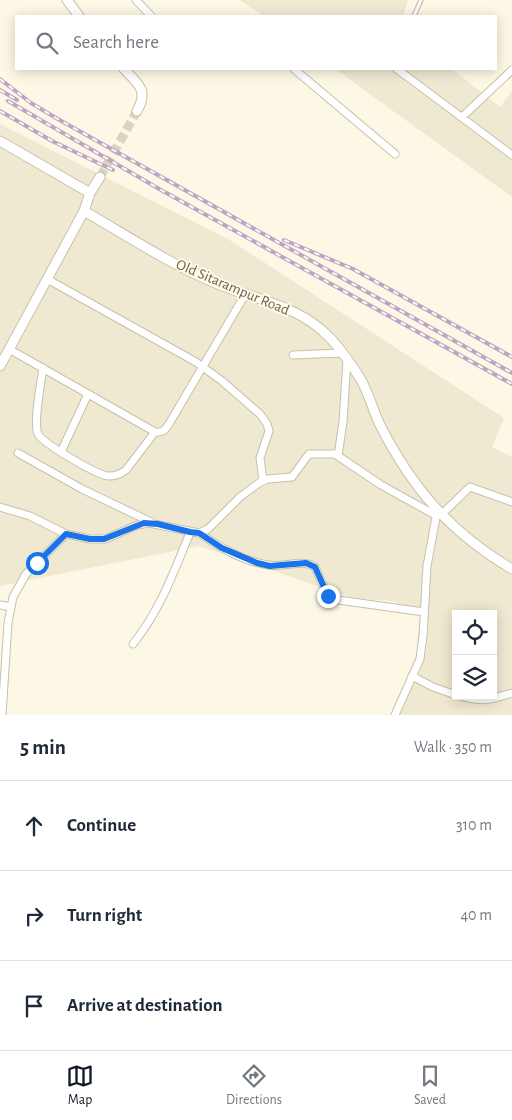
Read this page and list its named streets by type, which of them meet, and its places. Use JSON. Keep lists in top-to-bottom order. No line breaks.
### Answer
{"streets":{"street":["Old Sitarampur Road"]},"page":{"search":"Search here","heading":["5 min","Walk · 350 m"],"list":[["Continue","310 m"],["Turn right","40 m"],"Arrive at destination"],"nav":["Map","Directions","Saved"]}}
